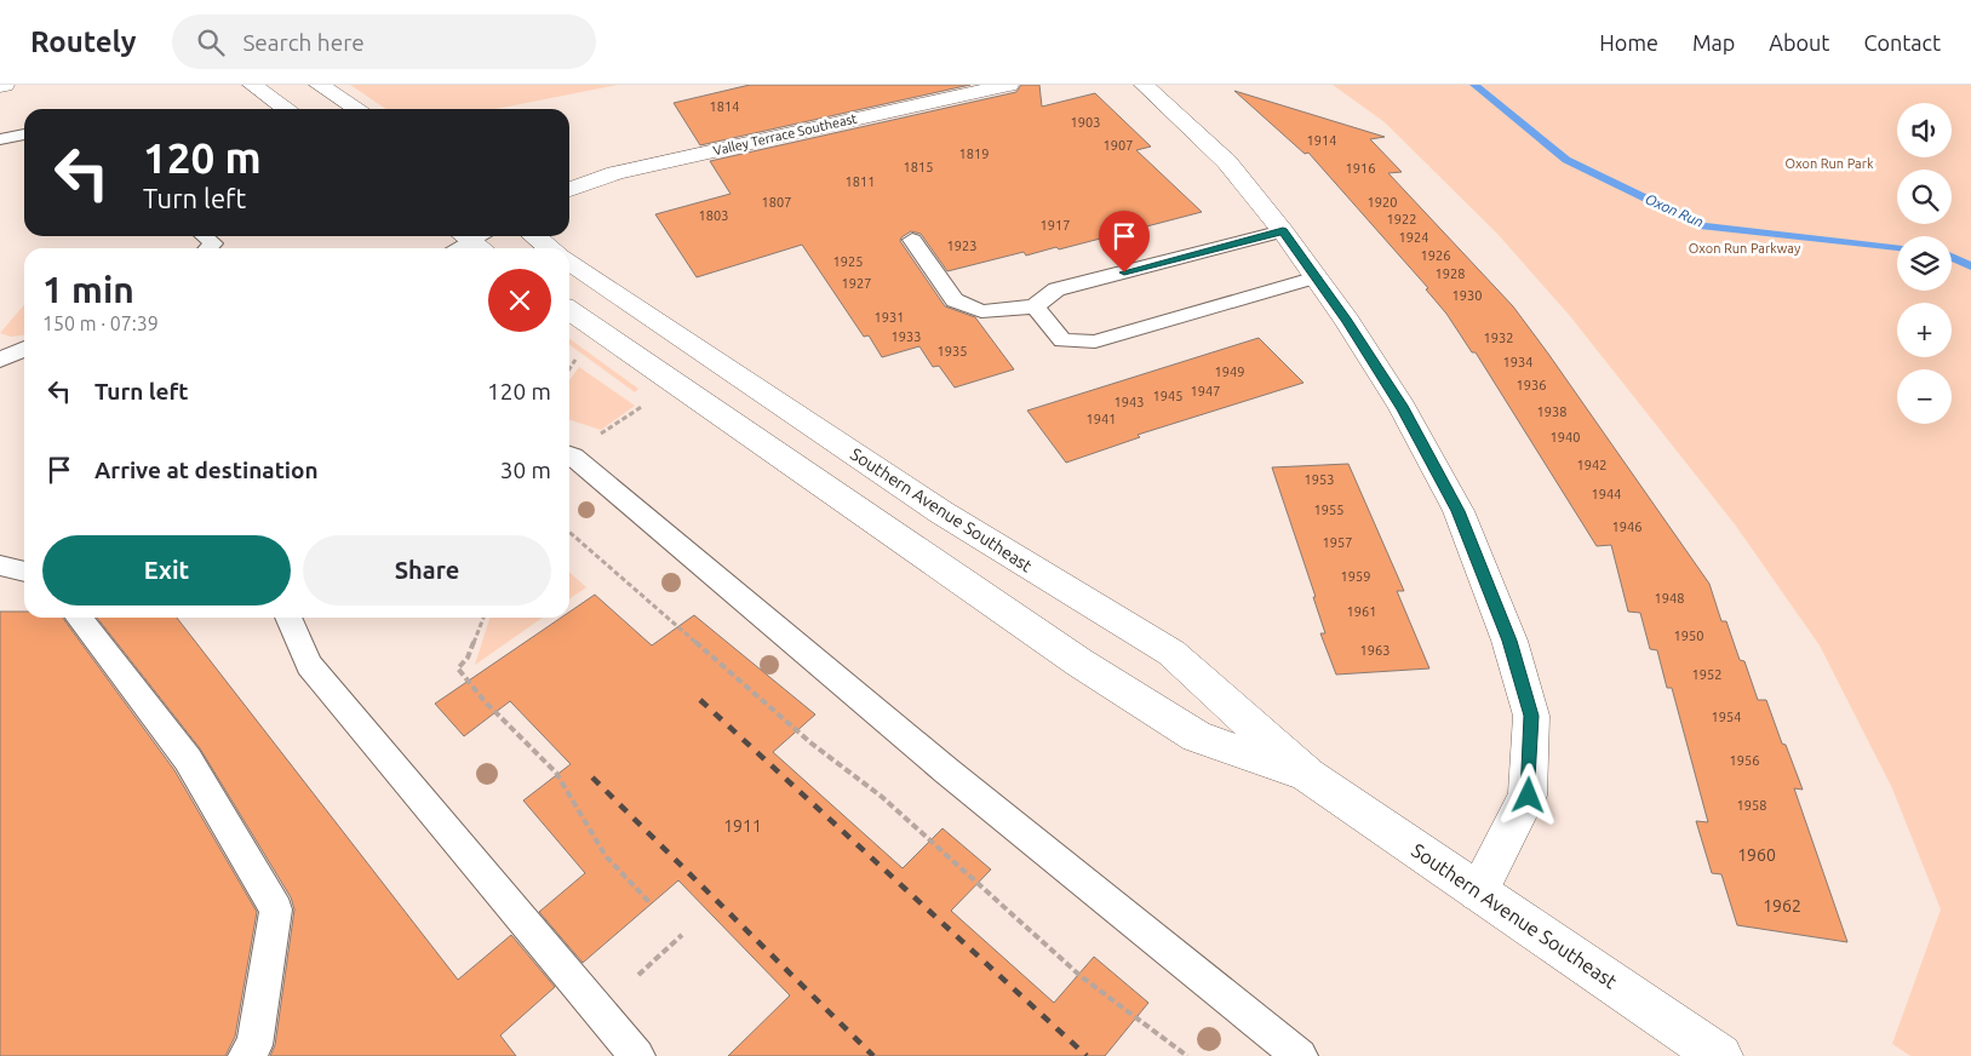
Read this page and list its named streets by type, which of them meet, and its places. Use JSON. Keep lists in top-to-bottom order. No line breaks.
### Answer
{"streets":{"main road":["Valley Terrace Southeast","Southern Avenue Southeast"]},"water":["Oxon Run"],"parks":["Oxon Run Park","Oxon Run Parkway"],"house_numbers":["1814","1903","1914","1907","1819","1815","1916","1811","1807","1920","1803","1922","1917","1924","1923","1926","1925","1928","1927","1930","1931","1933","1932","1935","1934","1949","1936","1947","1945","1943","1938","1941","1940","1942","1953","1944","1955","1946","1957","1959","1948","1961","1950","1963","1952","1954","1956","1958","1911","1960","1962"],"page":{"header":"Routely","search":"Search here","nav":["Home","Map","About","Contact"],"map_buttons":["+","−"],"turn":["120 m","Turn left"],"heading":["1 min","150 m · 07:39"],"list":[{"name":"Turn left","value":"120 m"},{"name":"Arrive at destination","value":"30 m"}],"buttons":["Exit","Share"]}}
